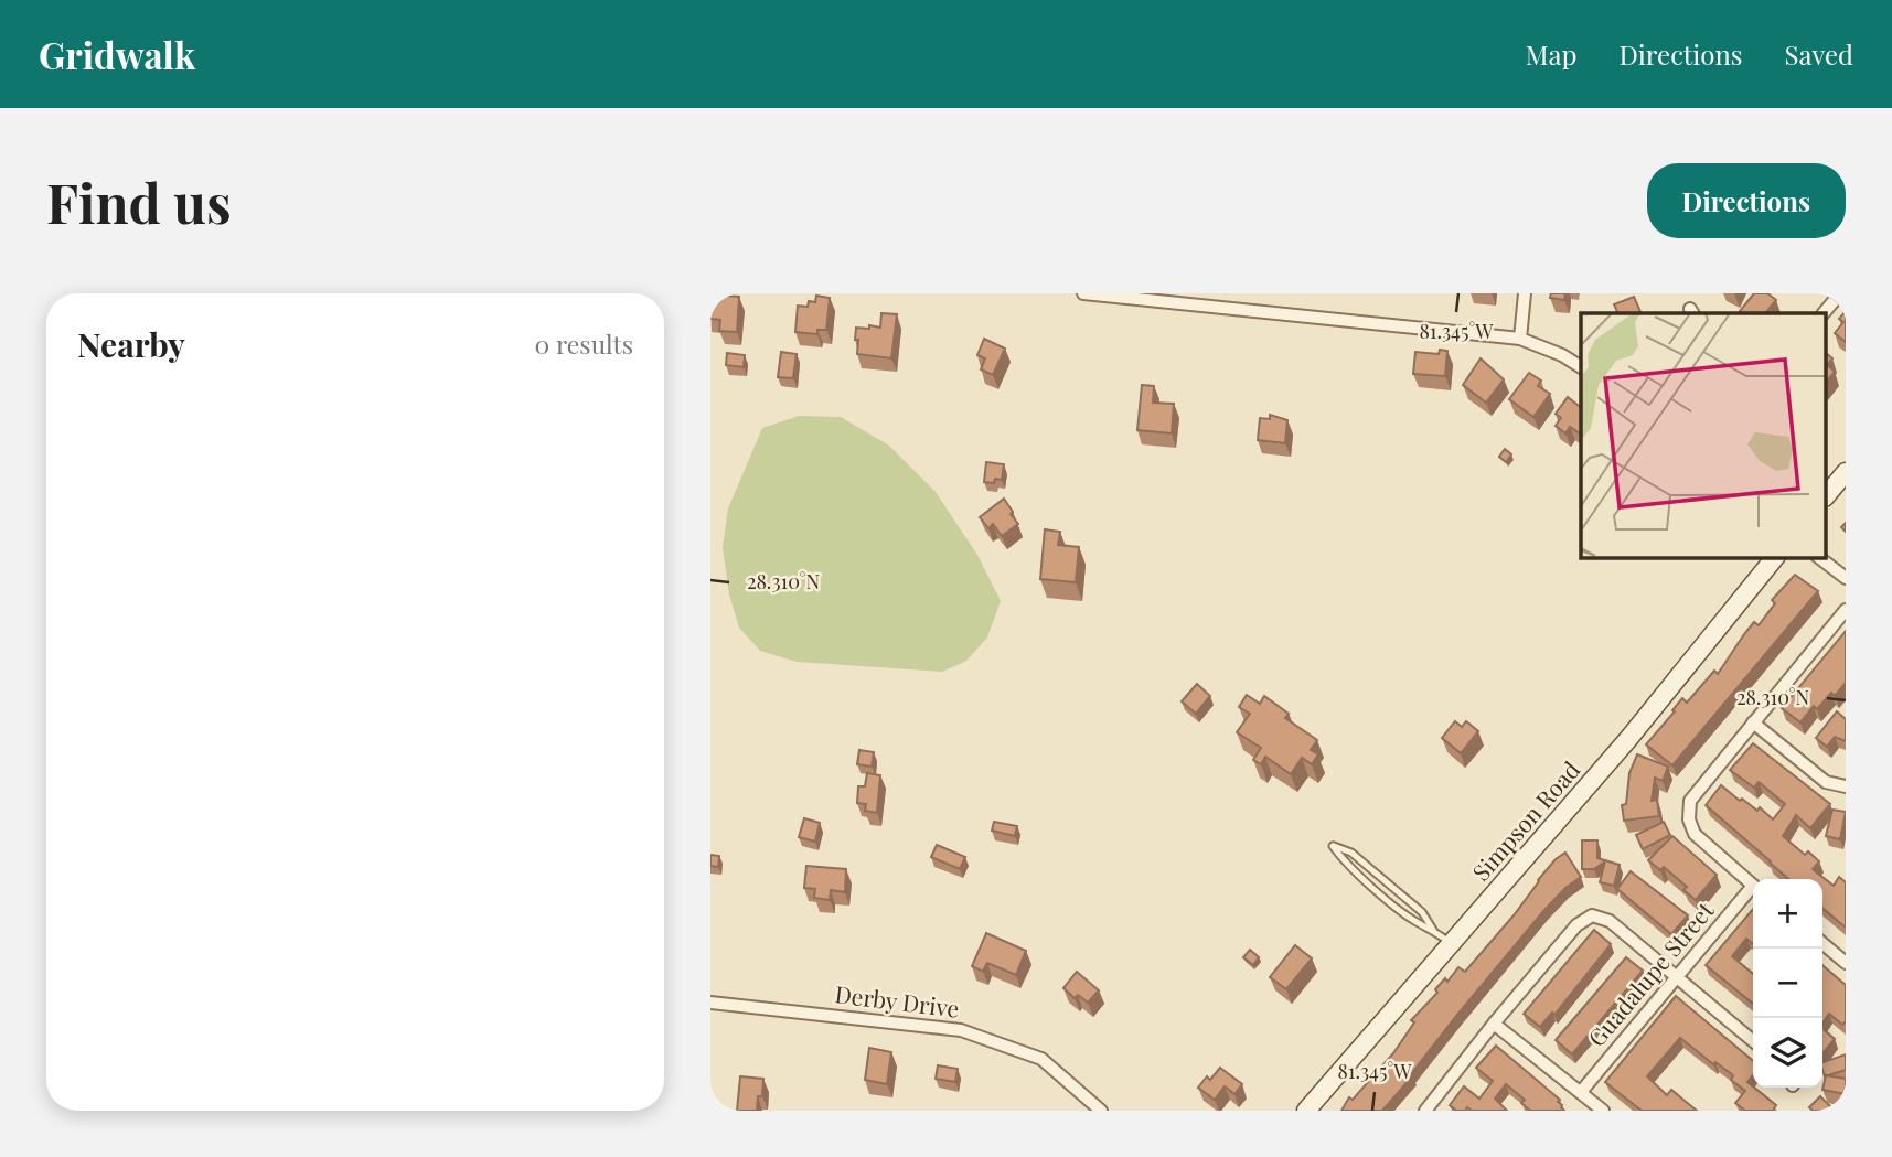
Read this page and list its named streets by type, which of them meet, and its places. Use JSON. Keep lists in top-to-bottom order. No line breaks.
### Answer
{"streets":{"main road":["Simpson Road"],"street":["Guadalupe Street","Derby Drive"]},"page":{"header":"Gridwalk","nav":["Map","Directions","Saved"],"buttons":"Directions","title":"Find us","heading":["Nearby","0 results"],"map_buttons":["+","−"]},"coordinates":["81.345°W","28.310°N"]}
